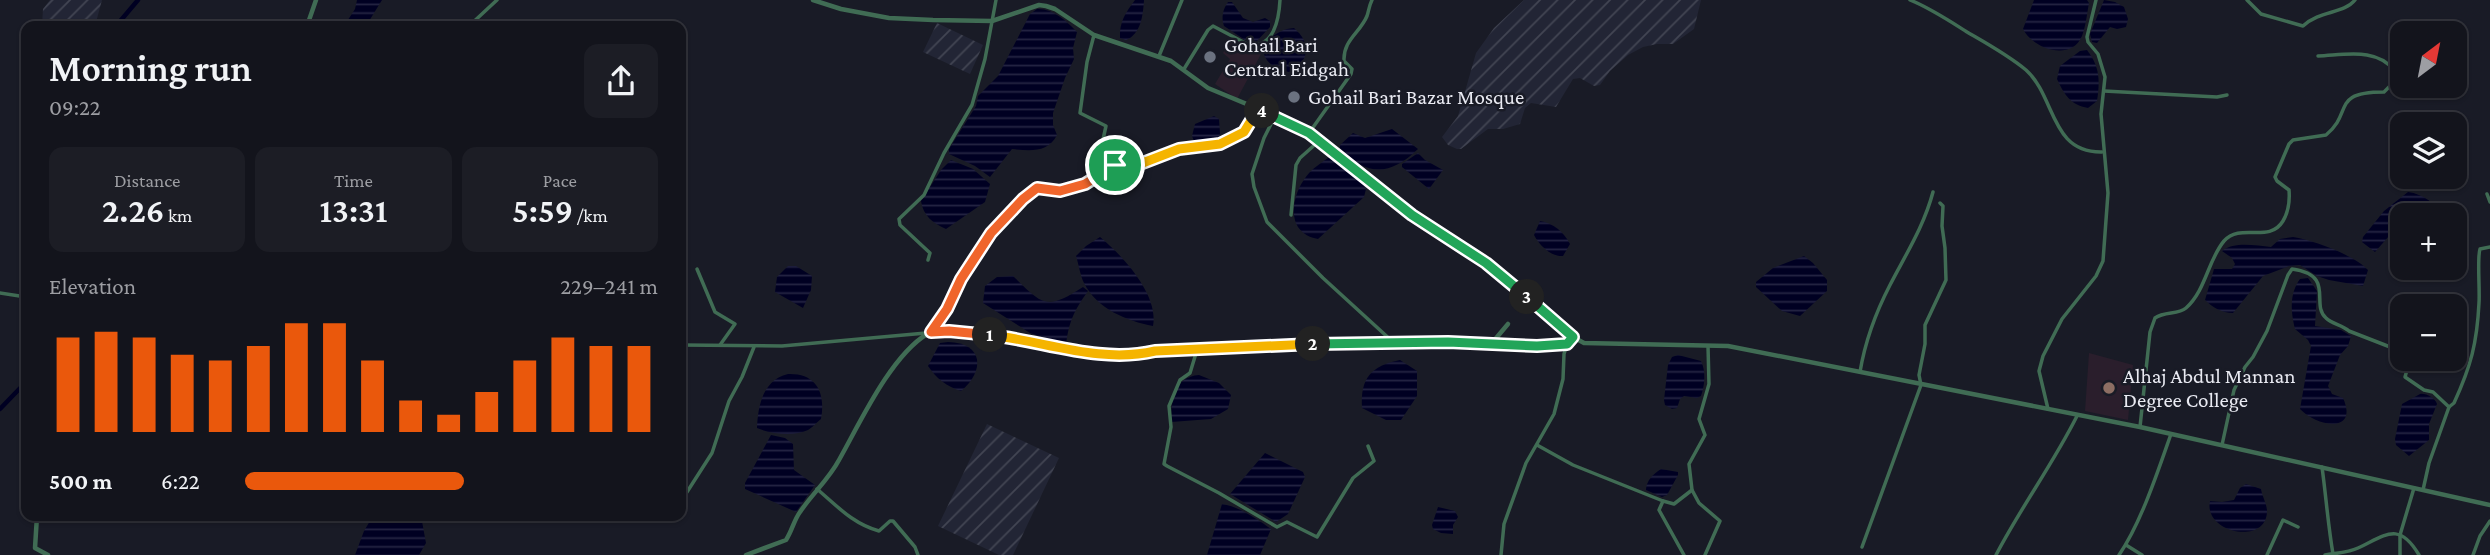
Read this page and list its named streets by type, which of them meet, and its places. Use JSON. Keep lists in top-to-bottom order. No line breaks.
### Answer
{"places":["Gohail Bari Central Eidgah","Gohail Bari Bazar Mosque","Alhaj Abdul Mannan Degree College"],"north":"top right","page":{"map_buttons":["+","−"],"heading":["Morning run","09:22"],"pins":["4","3","1","2"],"stats":[["Distance","2.26 km"],["Time","13:31"],["Pace","5:59 /km"]],"chart":["Elevation","229–241 m"],"list":[{"name":"500 m","note":"6:22"}]}}
